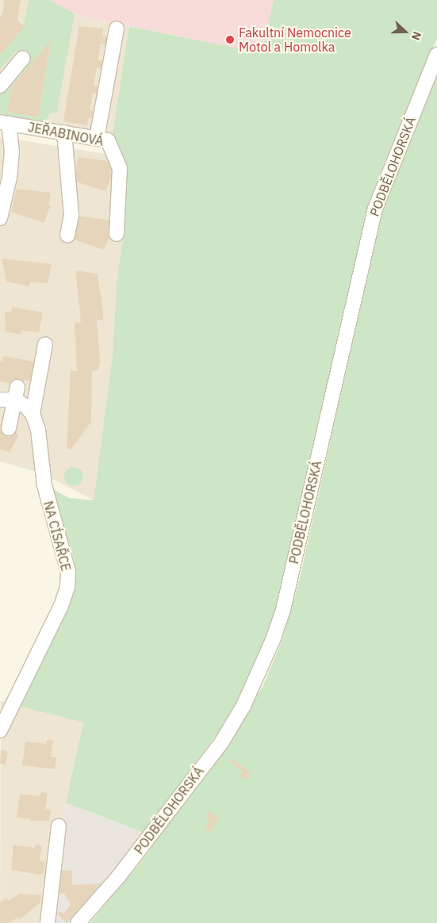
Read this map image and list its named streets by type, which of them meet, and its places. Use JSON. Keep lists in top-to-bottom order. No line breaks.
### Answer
{"streets":{"street":["JEŘABINOVÁ","PODBĚLOHORSKÁ","NA CÍSAŘCE"]},"places":["Fakultní Nemocnice Motol a Homolka"],"north":"right"}
